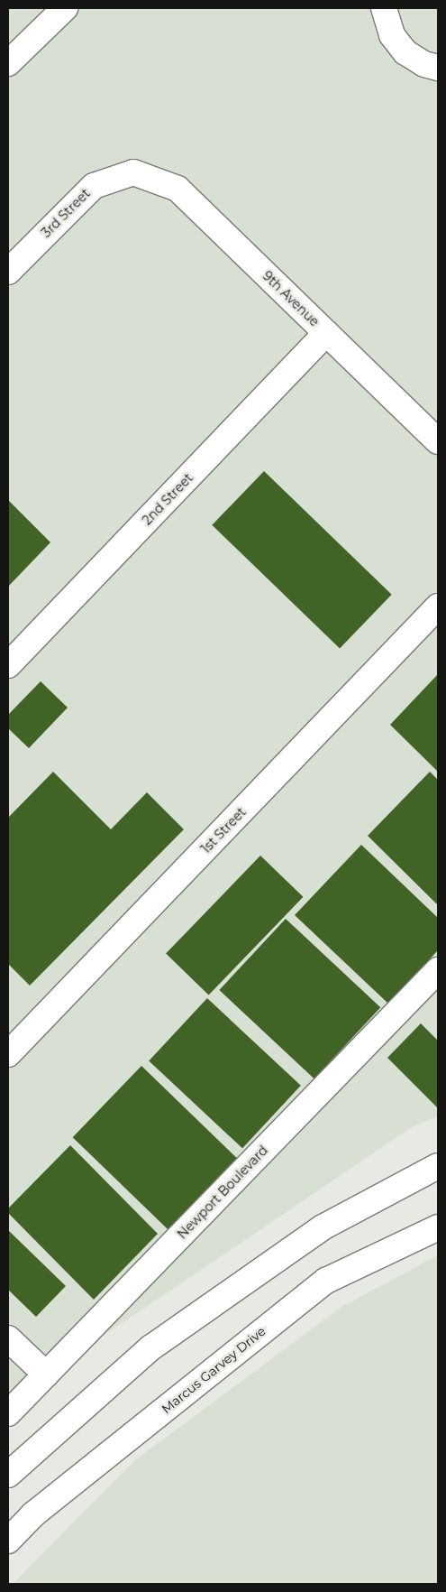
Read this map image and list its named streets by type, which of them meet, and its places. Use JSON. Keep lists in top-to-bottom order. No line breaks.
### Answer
{"streets":{"main road":["3rd Street","9th Avenue","2nd Street","1st Street","Newport Boulevard","Marcus Garvey Drive"]},"crossings":[["3rd Street","9th Avenue"],["9th Avenue","2nd Street"]]}
